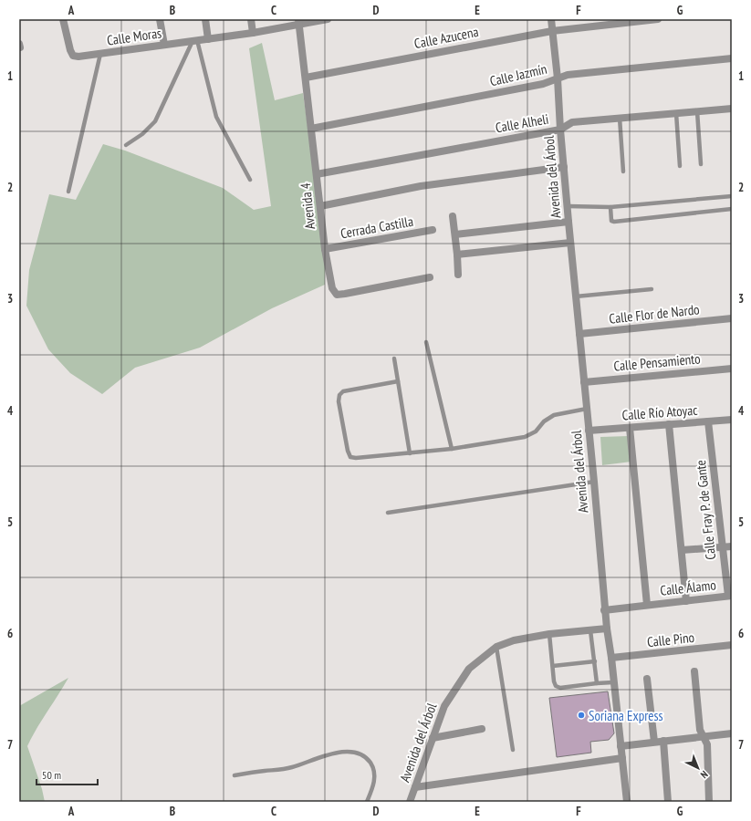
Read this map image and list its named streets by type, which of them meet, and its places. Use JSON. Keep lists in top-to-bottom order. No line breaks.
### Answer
{"streets":{"street":["Calle Moras","Calle Azucena","Calle Jazmín","Calle Alheli","Avenida del Árbol","Avenida 4","Cerrada Castilla","Calle Flor de Nardo","Calle Pensamiento","Calle Río Atoyac","Calle Fray P. de Gante","Calle Álamo","Calle Pino"]},"crossings":[["Calle Moras","Avenida 4"],["Calle Azucena","Avenida del Árbol"],["Calle Azucena","Avenida 4"],["Calle Jazmín","Avenida del Árbol"],["Calle Jazmín","Avenida 4"],["Calle Alheli","Avenida del Árbol"],["Calle Alheli","Avenida 4"],["Avenida del Árbol","Calle Flor de Nardo"],["Avenida del Árbol","Calle Pensamiento"],["Avenida del Árbol","Calle Río Atoyac"],["Avenida del Árbol","Calle Álamo"],["Avenida 4","Cerrada Castilla"],["Calle Río Atoyac","Calle Fray P. de Gante"],["Calle Fray P. de Gante","Calle Álamo"]],"places":["Soriana Express"],"scale_bar":"50 m","north":"bottom right","grid":{"columns":["A","B","C","D","E","F","G"],"rows":["1","2","3","4","5","6","7"]}}
